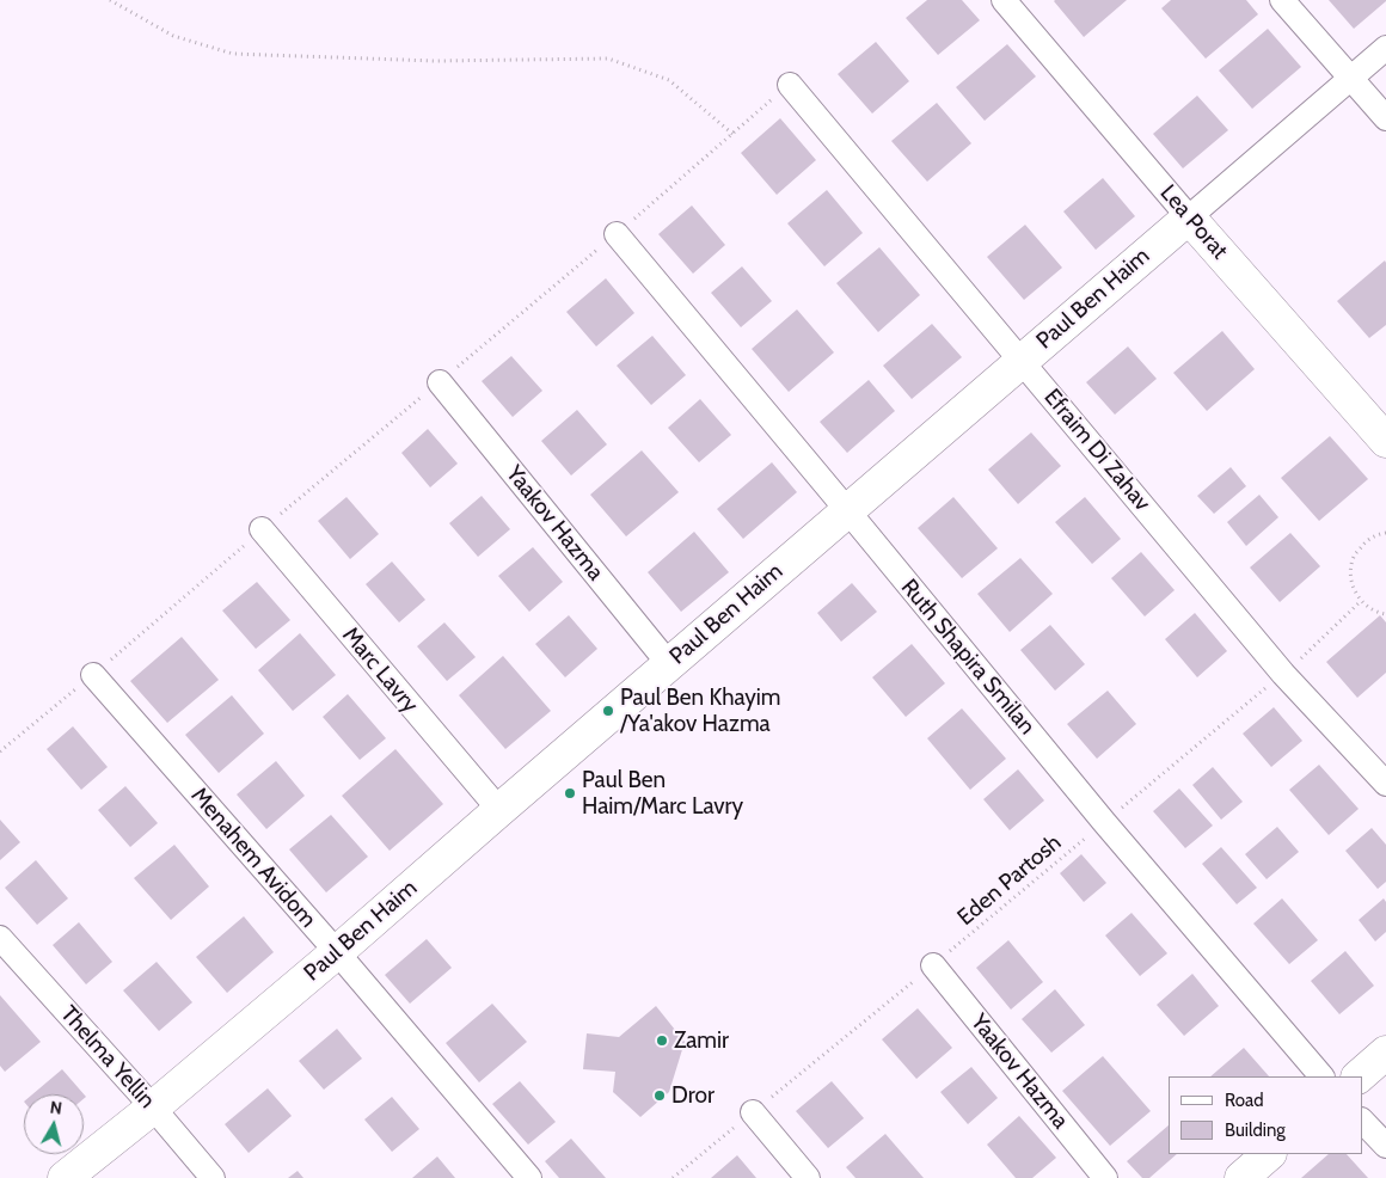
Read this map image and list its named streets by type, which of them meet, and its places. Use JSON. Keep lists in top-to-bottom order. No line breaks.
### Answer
{"streets":{"street":["Lea Porat","Paul Ben Haim","Efraim Di Zahav","Yaakov Hazma","Ruth Shapira Smilan","Marc Lavry","Menahem Avidom","Thelma Yellin"],"path":["Eden Partosh"]},"crossings":[["Lea Porat","Paul Ben Haim"],["Paul Ben Haim","Efraim Di Zahav"],["Paul Ben Haim","Yaakov Hazma"],["Paul Ben Haim","Ruth Shapira Smilan"],["Paul Ben Haim","Marc Lavry"],["Paul Ben Haim","Menahem Avidom"],["Paul Ben Haim","Thelma Yellin"],["Efraim Di Zahav","Eden Partosh"],["Yaakov Hazma","Eden Partosh"],["Ruth Shapira Smilan","Eden Partosh"]],"places":["Paul Ben Khayim /Ya'akov Hazma","Paul Ben Haim/Marc Lavry","Zamir","Dror"],"legend":["Road","Building"],"north":"top"}
